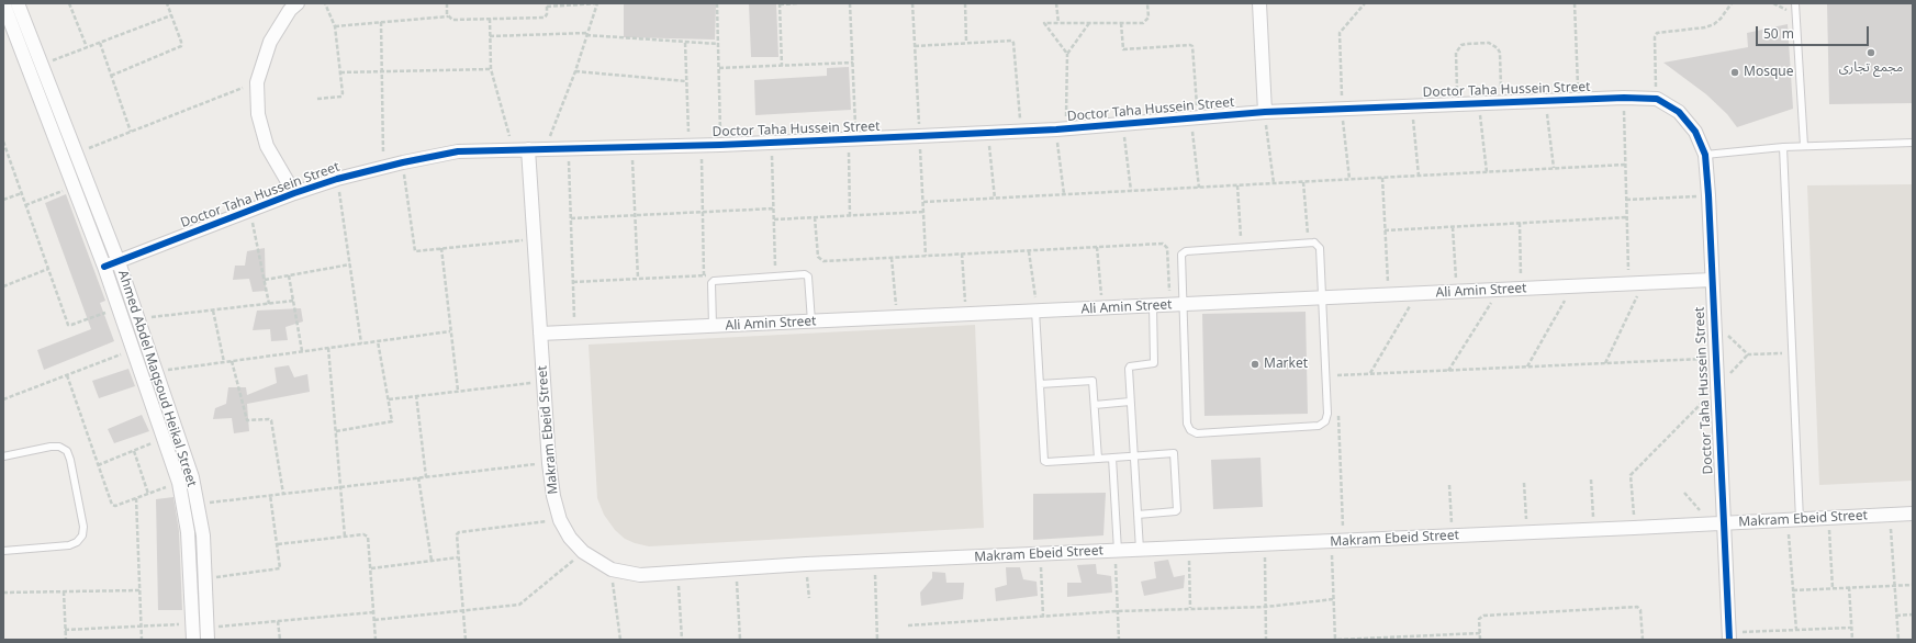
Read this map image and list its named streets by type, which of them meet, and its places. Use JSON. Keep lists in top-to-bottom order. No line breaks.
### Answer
{"streets":{"street":["Doctor Taha Hussein Street","Ali Amin Street","Ahmed Abdel Maqsoud Heikal Street","Makram Ebeid Street"]},"crossings":[["Doctor Taha Hussein Street","Ali Amin Street"],["Doctor Taha Hussein Street","Ahmed Abdel Maqsoud Heikal Street"],["Doctor Taha Hussein Street","Makram Ebeid Street"],["Ali Amin Street","Makram Ebeid Street"]],"places":["مجمع تجارى","Mosque","Market"],"scale_bar":"50 m"}
